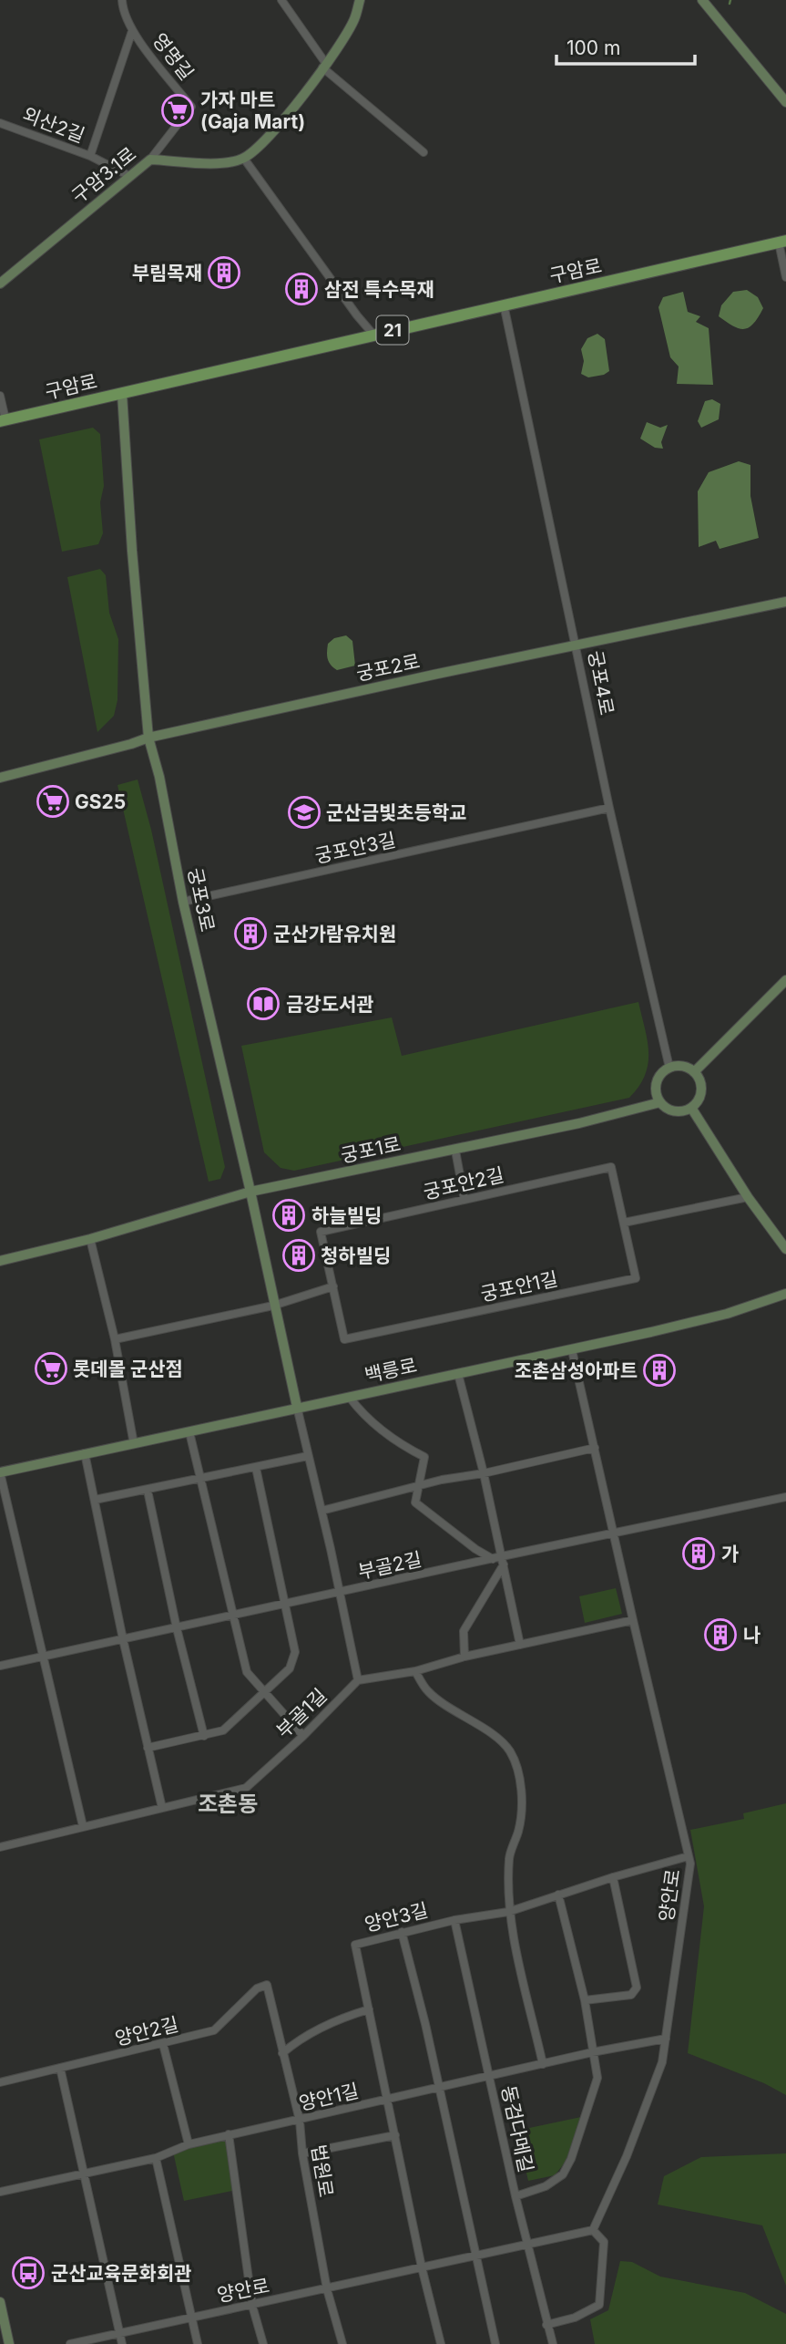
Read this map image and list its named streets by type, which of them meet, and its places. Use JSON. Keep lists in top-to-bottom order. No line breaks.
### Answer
{"streets":{"main road":["구암로","21"],"street":["영명길","외산2길","구암3.1로","궁포2로","궁포4로","궁포안3길","궁포3로","궁포1로","궁포안2길","궁포안1길","백릉로","부골2길","부골1길","양안로","양안3길","양안2길","양안1길","동검다메길","법원로"]},"crossings":[["영명길","구암3.1로"],["외산2길","구암3.1로"],["구암로","궁포4로"],["구암로","궁포3로"],["궁포2로","궁포4로"],["궁포2로","궁포3로"],["궁포4로","궁포안3길"],["궁포4로","궁포1로"],["궁포안3길","궁포3로"],["궁포3로","궁포1로"],["궁포3로","백릉로"],["궁포안2길","궁포안1길"],["백릉로","양안로"],["부골2길","양안로"],["양안로","양안3길"],["양안로","양안1길"],["양안로","동검다메길"],["양안로","법원로"],["양안3길","양안1길"],["양안3길","동검다메길"],["양안2길","법원로"],["양안1길","동검다메길"],["양안1길","법원로"]],"districts":["조촌동"],"places":{"supermarket":["가자 마트 (Gaja Mart)","GS25","롯데몰 군산점"],"building":["부림목재","삼전 특수목재","군산가람유치원","하늘빌딩","청하빌딩","조촌삼성아파트","가","나"],"school or university":["군산금빛초등학교"],"library":["금강도서관"],"bus stop":["군산교육문화회관"]},"scale_bar":"100 m"}
